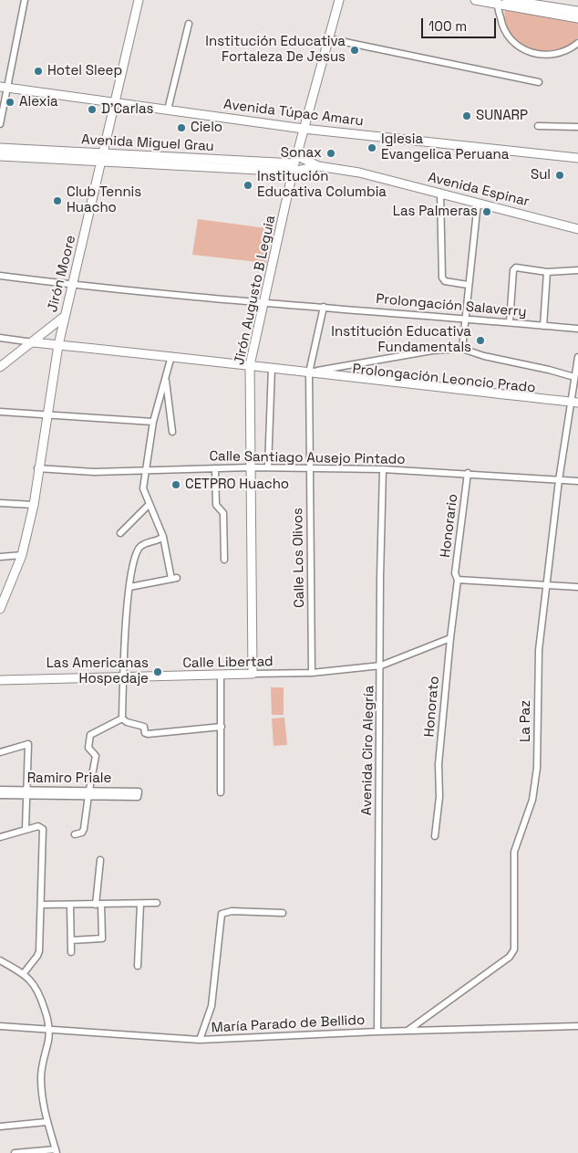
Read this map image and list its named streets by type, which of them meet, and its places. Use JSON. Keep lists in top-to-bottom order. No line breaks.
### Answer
{"streets":{"street":["Avenida Túpac Amaru","Avenida Miguel Grau","Avenida Espinar","Jirón Moore","Jirón Augusto B Leguia","Prolongación Salaverry","Prolongación Leoncio Prado","Calle Santiago Ausejo Pintado","Honorario","Calle Los Olivos","Calle Libertad","Honorato","La Paz","Avenida Ciro Alegría","Ramiro Priale","María Parado de Bellido"]},"crossings":[["Avenida Túpac Amaru","Jirón Moore"],["Avenida Túpac Amaru","Jirón Augusto B Leguia"],["Avenida Miguel Grau","Avenida Espinar"],["Avenida Miguel Grau","Jirón Moore"],["Avenida Miguel Grau","Jirón Augusto B Leguia"],["Avenida Espinar","Jirón Augusto B Leguia"],["Jirón Moore","Prolongación Salaverry"],["Jirón Moore","Prolongación Leoncio Prado"],["Jirón Moore","Calle Santiago Ausejo Pintado"],["Jirón Augusto B Leguia","Prolongación Salaverry"],["Jirón Augusto B Leguia","Prolongación Leoncio Prado"],["Jirón Augusto B Leguia","Calle Santiago Ausejo Pintado"],["Jirón Augusto B Leguia","Calle Libertad"],["Prolongación Salaverry","Calle Los Olivos"],["Prolongación Leoncio Prado","Calle Los Olivos"],["Prolongación Leoncio Prado","La Paz"],["Calle Santiago Ausejo Pintado","Honorario"],["Calle Santiago Ausejo Pintado","Calle Los Olivos"],["Calle Santiago Ausejo Pintado","La Paz"],["Calle Santiago Ausejo Pintado","Avenida Ciro Alegría"],["Honorario","Honorato"],["Calle Los Olivos","Calle Libertad"],["Calle Libertad","Honorato"],["Calle Libertad","Avenida Ciro Alegría"],["La Paz","María Parado de Bellido"],["Avenida Ciro Alegría","María Parado de Bellido"]],"places":["Institución Educativa Fortaleza De Jesus","Hotel Sleep","Alexia","D'Carlas","SUNARP","Cielo","Iglesia Evangelica Peruana","Sonax","Sul","Institución Educativa Columbia","Club Tennis Huacho","Las Palmeras","Institución Educativa Fundamentals","CETPRO Huacho","Las Americanas Hospedaje"],"scale_bar":"100 m"}
